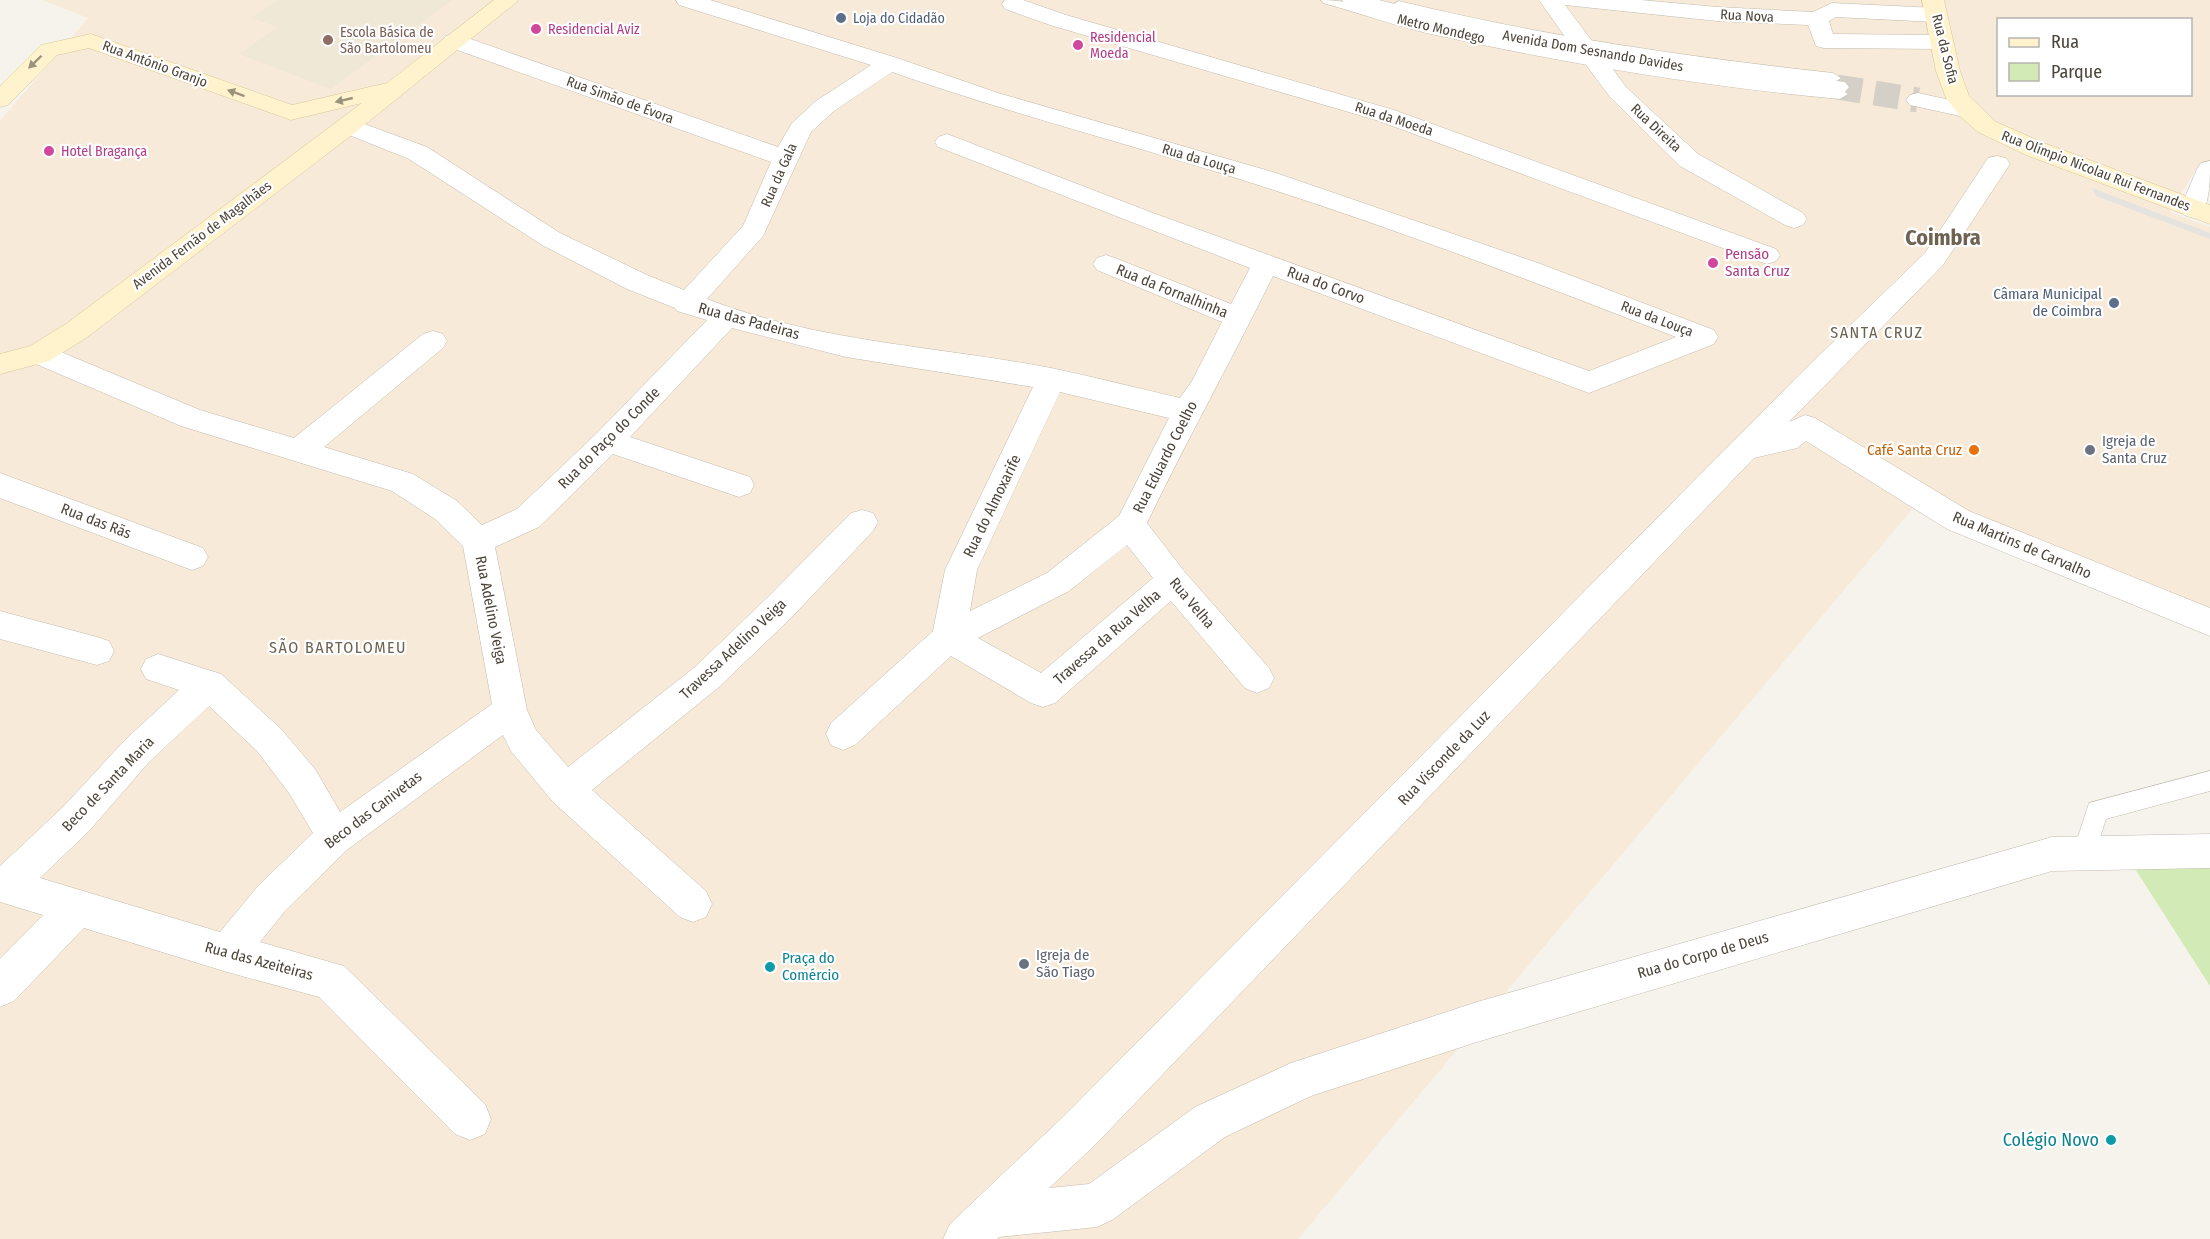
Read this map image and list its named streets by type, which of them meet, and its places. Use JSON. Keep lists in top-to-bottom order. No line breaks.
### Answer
{"streets":{"main road":["Rua da Sofia","Rua António Granjo","Rua Olímpio Nicolau Rui Fernandes","Avenida Fernão de Magalhães"],"street":["Rua Nova","Avenida Dom Sesnando Davides","Rua Simão de Évora","Rua da Moeda","Rua Direita","Rua da Louça","Rua da Gala","Rua do Corvo","Rua da Fornalhinha","Rua das Padeiras","Rua do Paço do Conde","Rua Eduardo Coelho","Rua do Almoxarife","Rua das Rãs","Rua Martins de Carvalho","Rua Velha","Rua Adelino Veiga","Travessa da Rua Velha","Travessa Adelino Veiga","Rua Visconde da Luz","Beco de Santa Maria","Beco das Canivetas","Rua do Corpo de Deus","Rua das Azeiteiras"],"lane":["Metro Mondego"]},"crossings":[["Rua Nova","Rua da Sofia"],["Metro Mondego","Avenida Dom Sesnando Davides"],["Metro Mondego","Rua Direita"],["Rua da Sofia","Rua Olímpio Nicolau Rui Fernandes"],["Avenida Dom Sesnando Davides","Rua Direita"],["Rua António Granjo","Avenida Fernão de Magalhães"],["Rua Simão de Évora","Rua da Gala"],["Rua Simão de Évora","Avenida Fernão de Magalhães"],["Rua da Louça","Rua da Gala"],["Rua da Louça","Rua do Corvo"],["Rua da Gala","Rua das Padeiras"],["Avenida Fernão de Magalhães","Rua das Padeiras"],["Avenida Fernão de Magalhães","Rua Adelino Veiga"],["Rua do Corvo","Rua Eduardo Coelho"],["Rua da Fornalhinha","Rua Eduardo Coelho"],["Rua das Padeiras","Rua do Paço do Conde"],["Rua das Padeiras","Rua Eduardo Coelho"],["Rua das Padeiras","Rua do Almoxarife"],["Rua do Paço do Conde","Rua Adelino Veiga"],["Rua Eduardo Coelho","Rua do Almoxarife"],["Rua Eduardo Coelho","Rua Velha"],["Rua Eduardo Coelho","Travessa da Rua Velha"],["Rua do Almoxarife","Travessa da Rua Velha"],["Rua Martins de Carvalho","Rua Visconde da Luz"],["Rua Velha","Travessa da Rua Velha"],["Rua Adelino Veiga","Travessa Adelino Veiga"],["Rua Adelino Veiga","Beco das Canivetas"],["Rua Visconde da Luz","Rua do Corpo de Deus"],["Beco de Santa Maria","Rua das Azeiteiras"],["Beco das Canivetas","Rua das Azeiteiras"]],"one_way":["Rua António Granjo"],"districts":["Coimbra","SANTA CRUZ","SÃO BARTOLOMEU"],"places":["Loja do Cidadão","Residencial Aviz","Escola Básica de São Bartolomeu","Residencial Moeda","Hotel Bragança","Pensão Santa Cruz","Câmara Municipal de Coimbra","Café Santa Cruz","Igreja de Santa Cruz","Igreja de São Tiago","Praça do Comércio","Colégio Novo"],"legend":["Rua","Parque"]}
